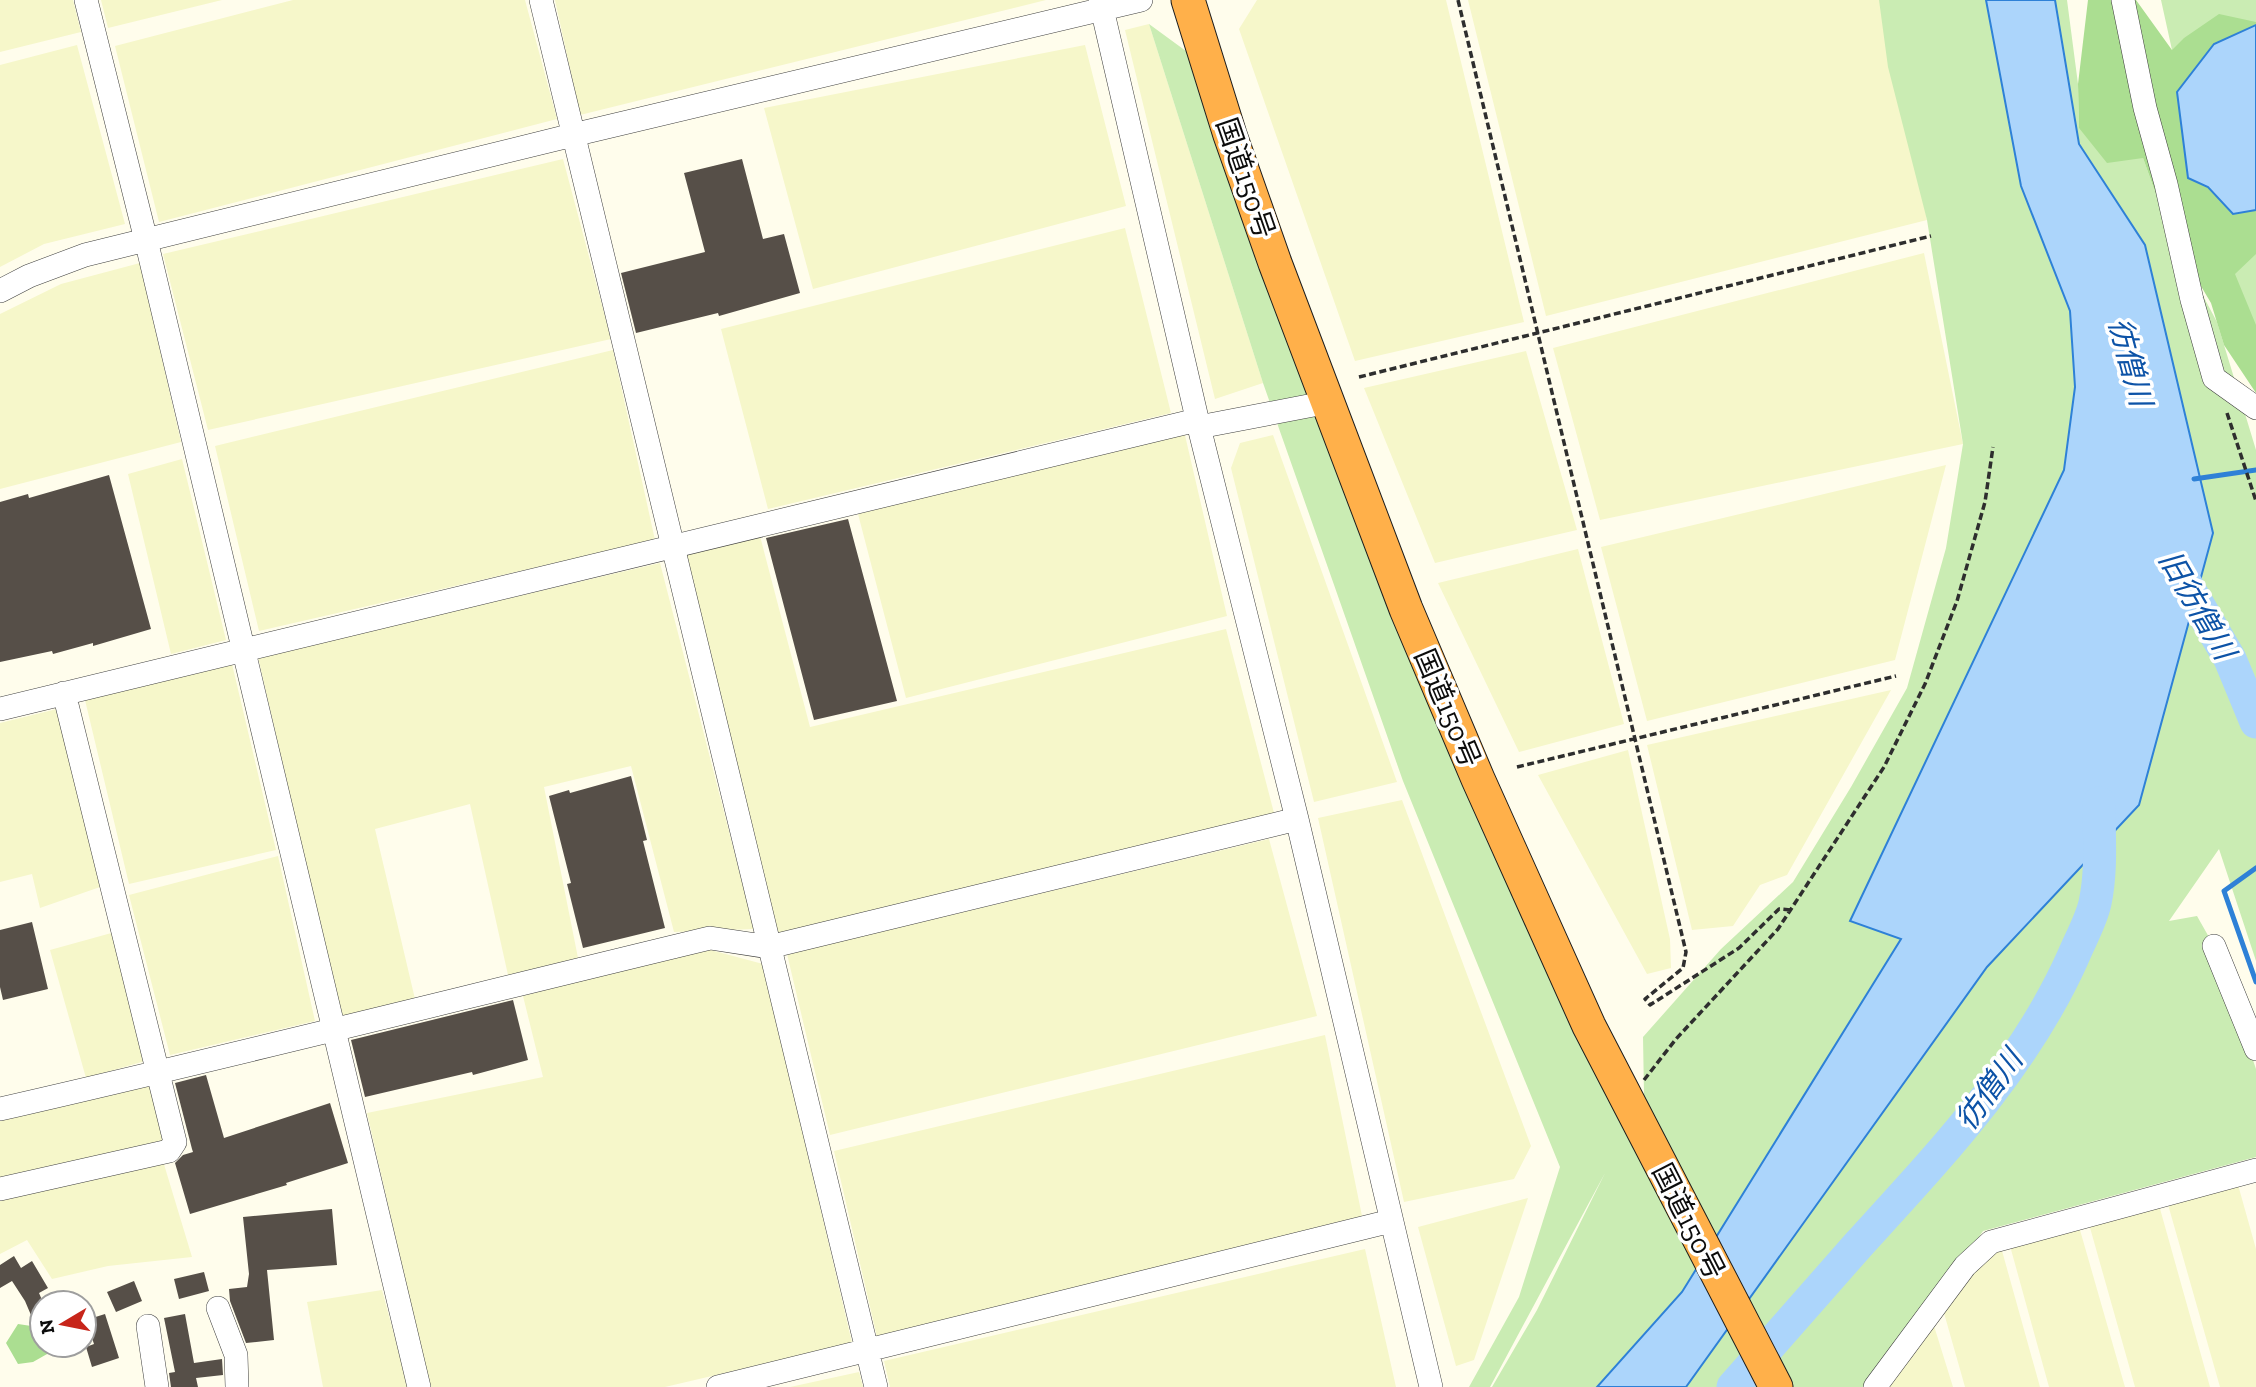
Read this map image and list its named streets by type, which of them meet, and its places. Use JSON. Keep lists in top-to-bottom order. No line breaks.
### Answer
{"streets":{"highway":["国道150号"]},"water":["彷僧川","旧彷僧川"],"north":"left"}
